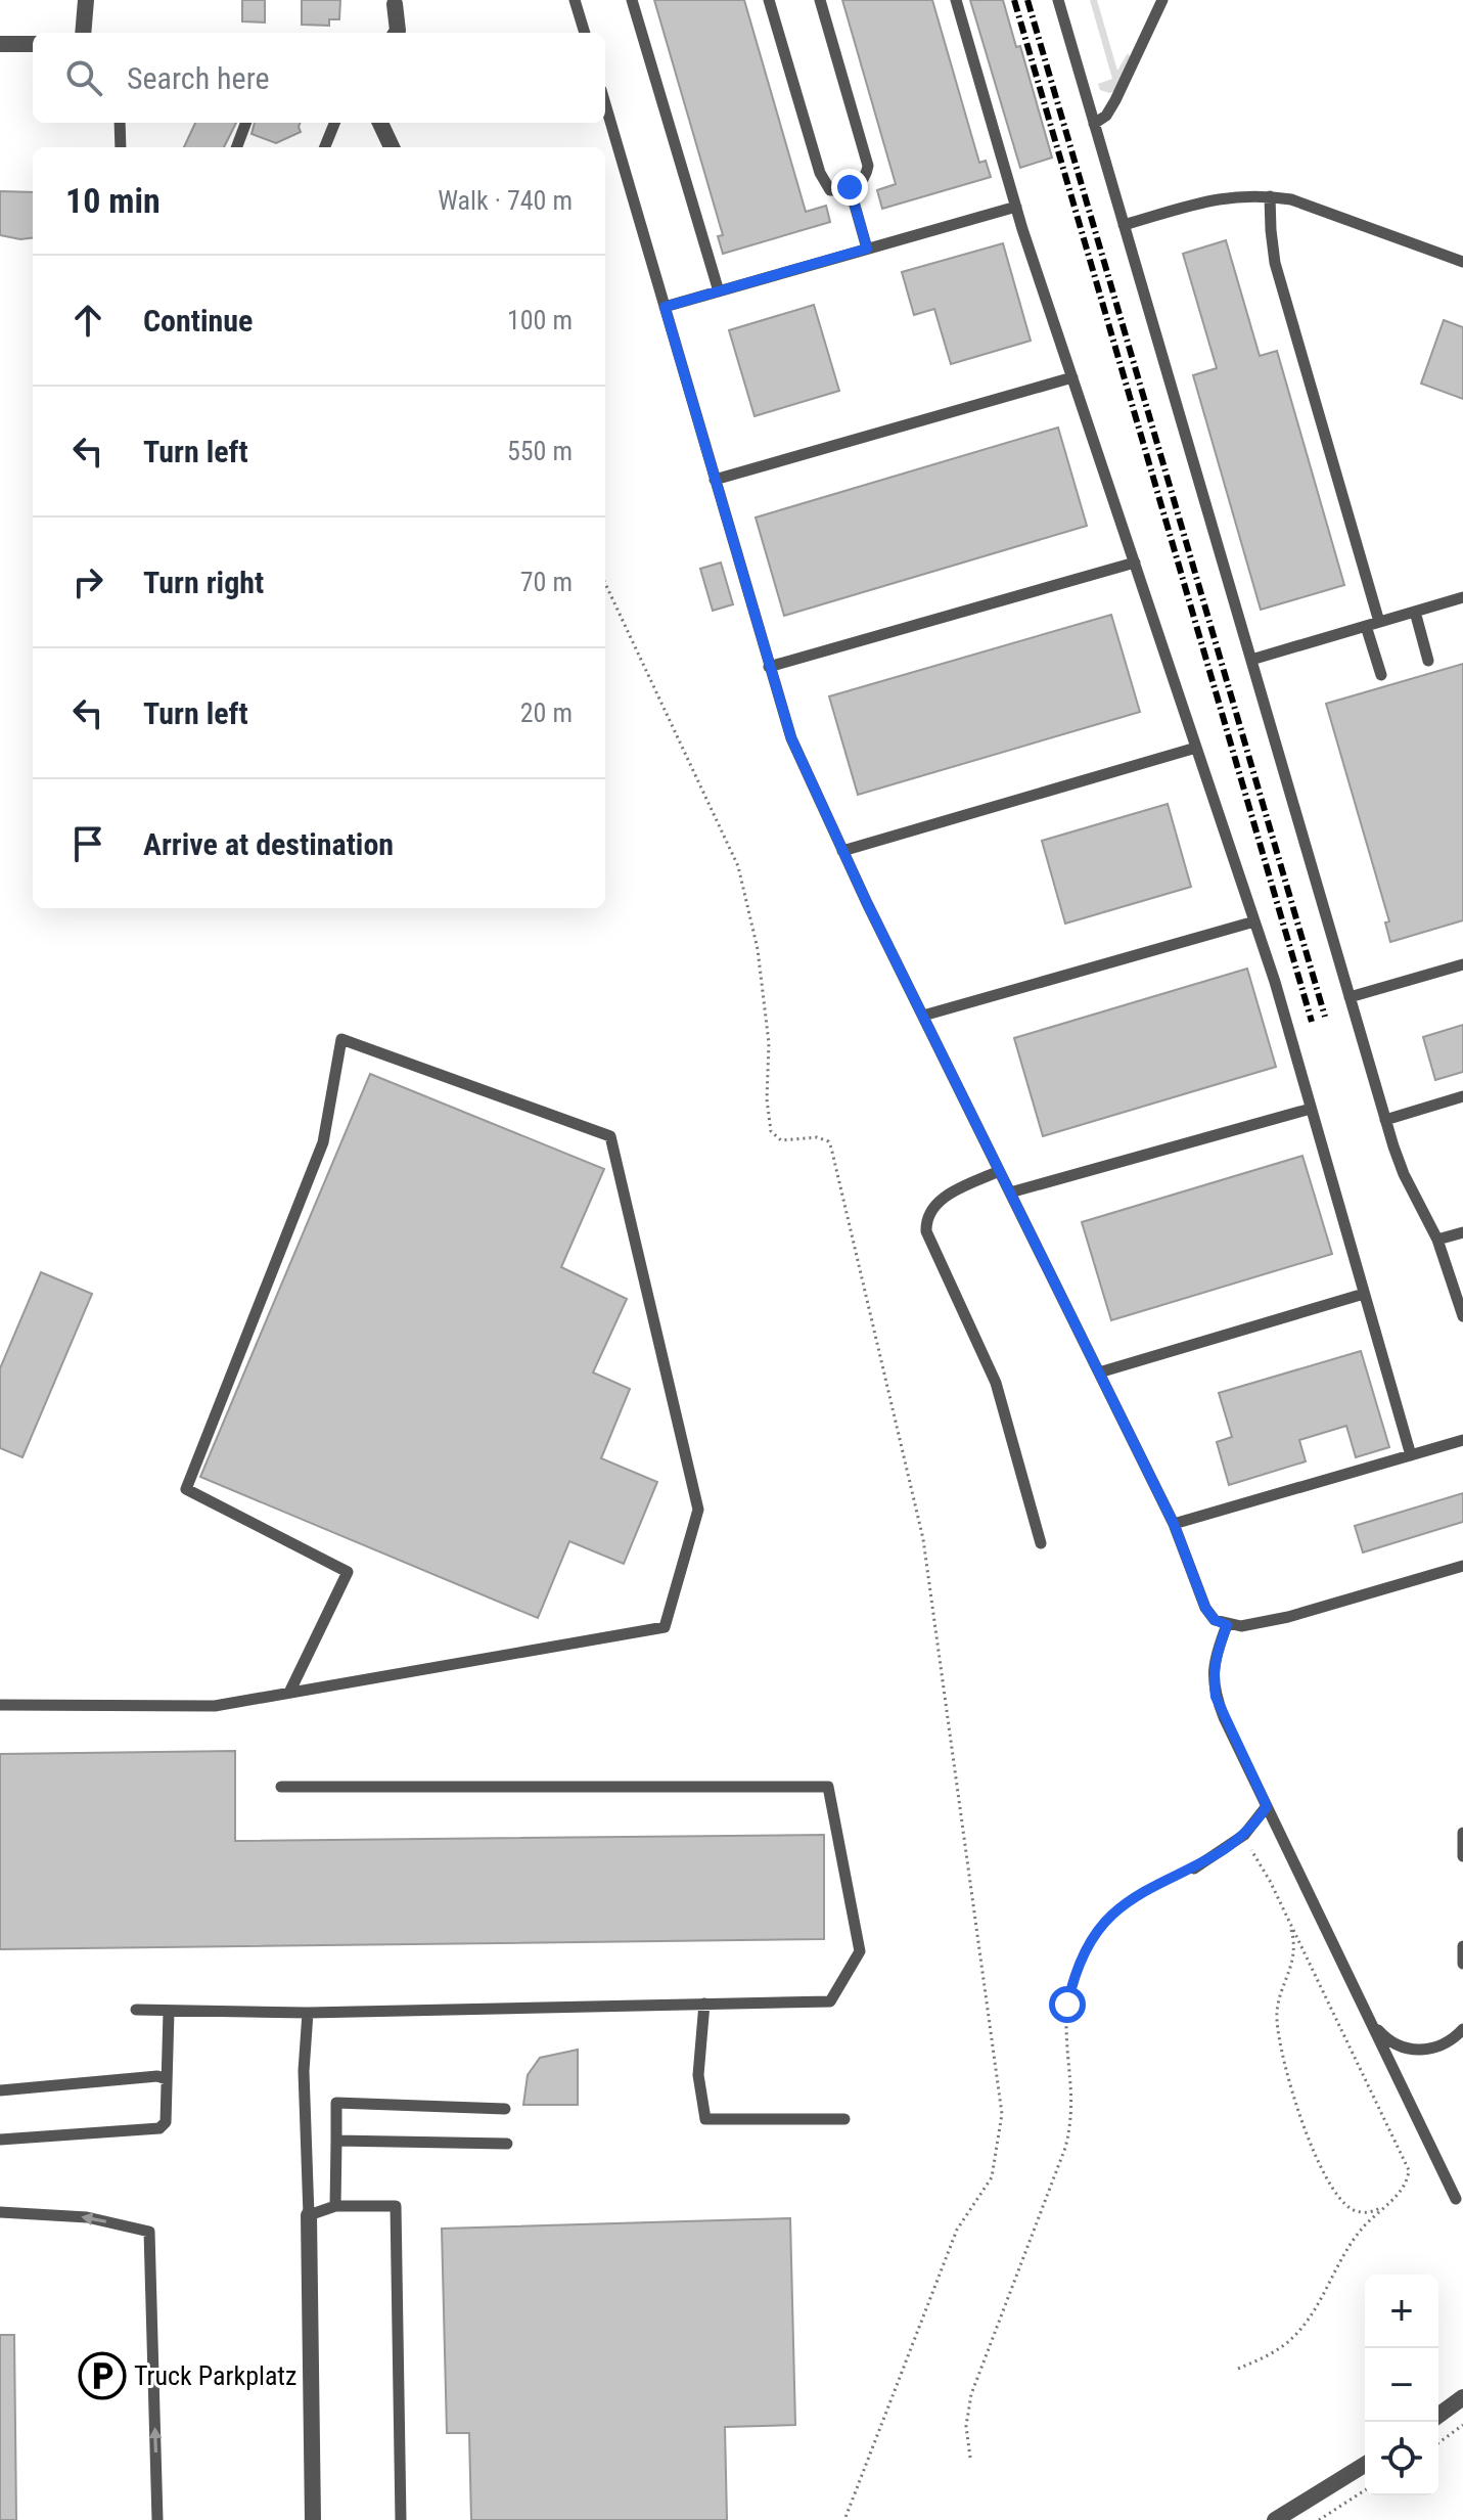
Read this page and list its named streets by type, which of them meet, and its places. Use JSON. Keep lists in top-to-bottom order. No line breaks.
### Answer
{"places":{"parking":["Truck Parkplatz"]},"page":{"search":"Search here","heading":["10 min","Walk · 740 m"],"list":[["Continue","100 m"],["Turn left","550 m"],["Turn right","70 m"],["Turn left","20 m"],"Arrive at destination"],"map_buttons":["+","−"]}}
